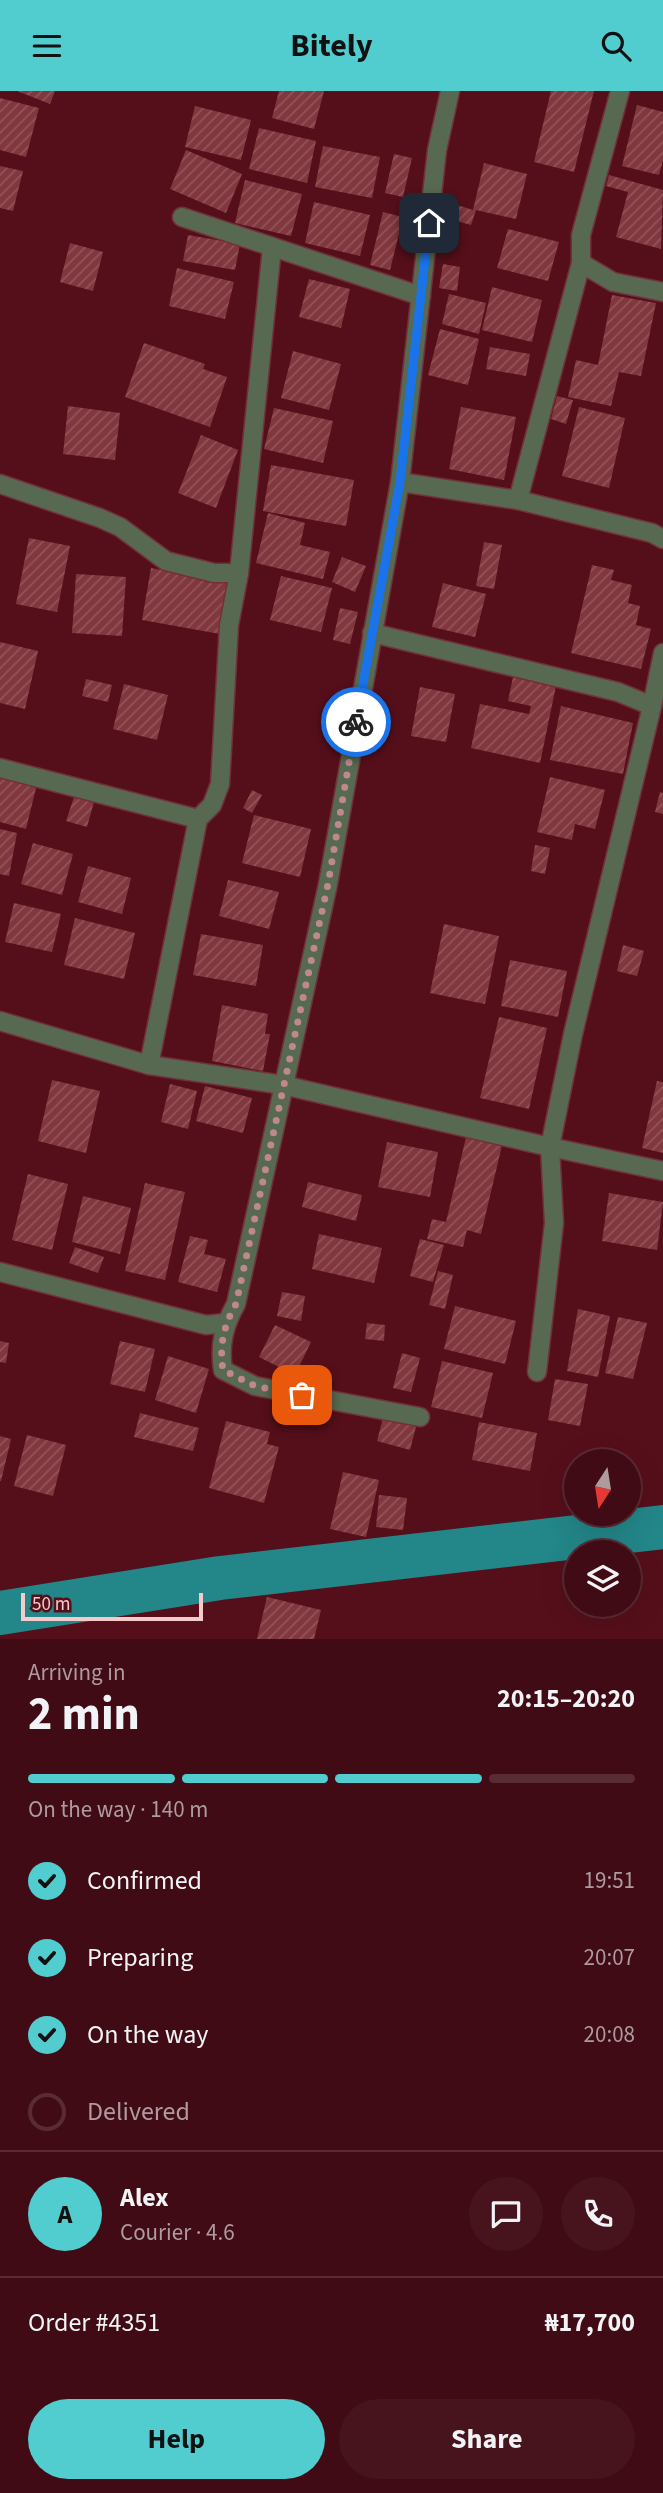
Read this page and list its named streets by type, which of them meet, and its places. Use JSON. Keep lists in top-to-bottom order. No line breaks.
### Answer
{"scale_bar":"50 m","north":"bottom","page":{"header":"Bitely","scale":"50 m","heading":["2 min","Arriving in","20:15–20:20"],"panel":["Alex","Courier · 4.6","Order #4351","₦17,700"],"bar":"On the way · 140 m","list":[["Confirmed","19:51"],["Preparing","20:07"],["On the way","20:08"],"Delivered"],"round":"A","buttons":["Help","Share"]}}
